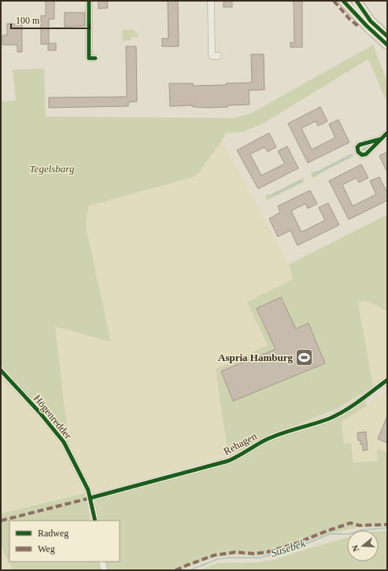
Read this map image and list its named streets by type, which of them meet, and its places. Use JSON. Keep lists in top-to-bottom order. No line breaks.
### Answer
{"streets":{"street":["Högenredder","Rehagen"]},"crossings":[["Högenredder","Rehagen"]],"water":["Susebek"],"parks":["Tegelsbarg"],"places":{"sports":["Aspria Hamburg"]},"legend":["Radweg","Weg"],"scale_bar":"100 m","north":"left"}
